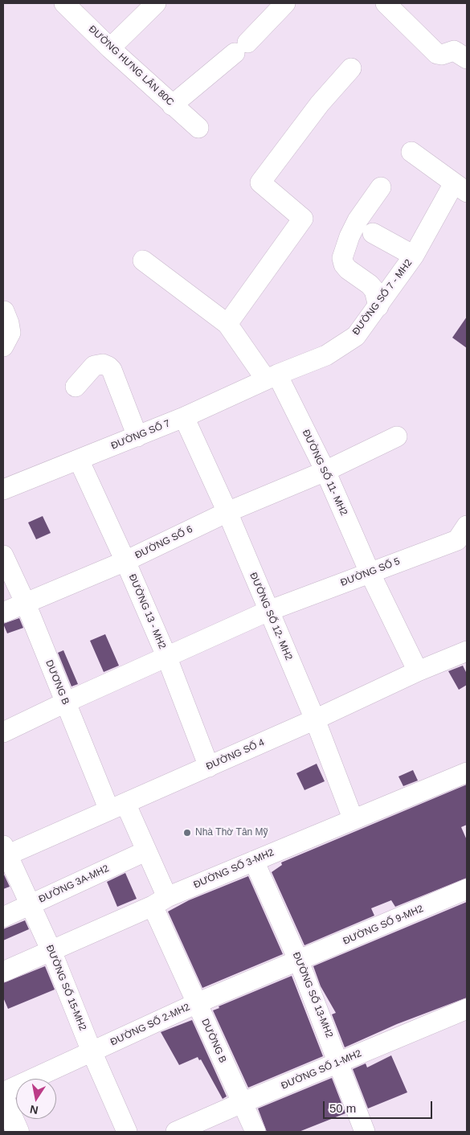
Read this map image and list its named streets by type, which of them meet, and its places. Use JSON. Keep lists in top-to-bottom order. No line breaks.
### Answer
{"streets":{"street":["ĐƯỜNG HƯNG LÂN 80C","ĐƯỜNG SỐ 7 - MH2","ĐƯỜNG SỐ 7","ĐƯỜNG SỐ 11- MH2","ĐƯỜNG SỐ 6","ĐƯỜNG SỐ 5","ĐƯỜNG 13 - MH2","ĐƯỜNG SỐ 12- MH2","DƯƠNG B","ĐƯỜNG SỐ 4","ĐƯỜNG SỐ 3-MH2","ĐƯỜNG 3A-MH2","ĐƯỜNG SỐ 9-MH2","ĐƯỜNG SỐ 15-MH2","ĐƯỜNG SỐ 13-MH2","ĐƯỜNG SỐ 2-MH2","DƯỜNG B","ĐƯỜNG SỐ 1-MH2"]},"crossings":[["ĐƯỜNG SỐ 7 - MH2","ĐƯỜNG SỐ 7"],["ĐƯỜNG SỐ 7 - MH2","ĐƯỜNG SỐ 11- MH2"],["ĐƯỜNG SỐ 7","ĐƯỜNG SỐ 11- MH2"],["ĐƯỜNG SỐ 7","ĐƯỜNG 13 - MH2"],["ĐƯỜNG SỐ 7","ĐƯỜNG SỐ 12- MH2"],["ĐƯỜNG SỐ 11- MH2","ĐƯỜNG SỐ 6"],["ĐƯỜNG SỐ 11- MH2","ĐƯỜNG SỐ 5"],["ĐƯỜNG SỐ 6","ĐƯỜNG 13 - MH2"],["ĐƯỜNG SỐ 6","ĐƯỜNG SỐ 12- MH2"],["ĐƯỜNG SỐ 6","DƯƠNG B"],["ĐƯỜNG SỐ 5","ĐƯỜNG 13 - MH2"],["ĐƯỜNG SỐ 5","ĐƯỜNG SỐ 12- MH2"],["ĐƯỜNG SỐ 5","DƯƠNG B"],["ĐƯỜNG 13 - MH2","ĐƯỜNG SỐ 4"],["ĐƯỜNG SỐ 12- MH2","ĐƯỜNG SỐ 4"],["ĐƯỜNG SỐ 12- MH2","ĐƯỜNG SỐ 3-MH2"],["DƯƠNG B","ĐƯỜNG SỐ 4"],["DƯƠNG B","DƯỜNG B"],["ĐƯỜNG SỐ 4","ĐƯỜNG SỐ 15-MH2"],["ĐƯỜNG SỐ 4","DƯỜNG B"],["ĐƯỜNG SỐ 3-MH2","ĐƯỜNG SỐ 15-MH2"],["ĐƯỜNG SỐ 3-MH2","ĐƯỜNG SỐ 13-MH2"],["ĐƯỜNG SỐ 3-MH2","DƯỜNG B"],["ĐƯỜNG 3A-MH2","ĐƯỜNG SỐ 15-MH2"],["ĐƯỜNG 3A-MH2","DƯỜNG B"],["ĐƯỜNG SỐ 9-MH2","ĐƯỜNG SỐ 13-MH2"],["ĐƯỜNG SỐ 9-MH2","ĐƯỜNG SỐ 2-MH2"],["ĐƯỜNG SỐ 15-MH2","ĐƯỜNG SỐ 2-MH2"],["ĐƯỜNG SỐ 13-MH2","ĐƯỜNG SỐ 2-MH2"],["ĐƯỜNG SỐ 13-MH2","ĐƯỜNG SỐ 1-MH2"],["ĐƯỜNG SỐ 2-MH2","DƯỜNG B"],["DƯỜNG B","ĐƯỜNG SỐ 1-MH2"]],"places":["Nhà Thờ Tân Mỹ"],"scale_bar":"50 m","north":"bottom"}
